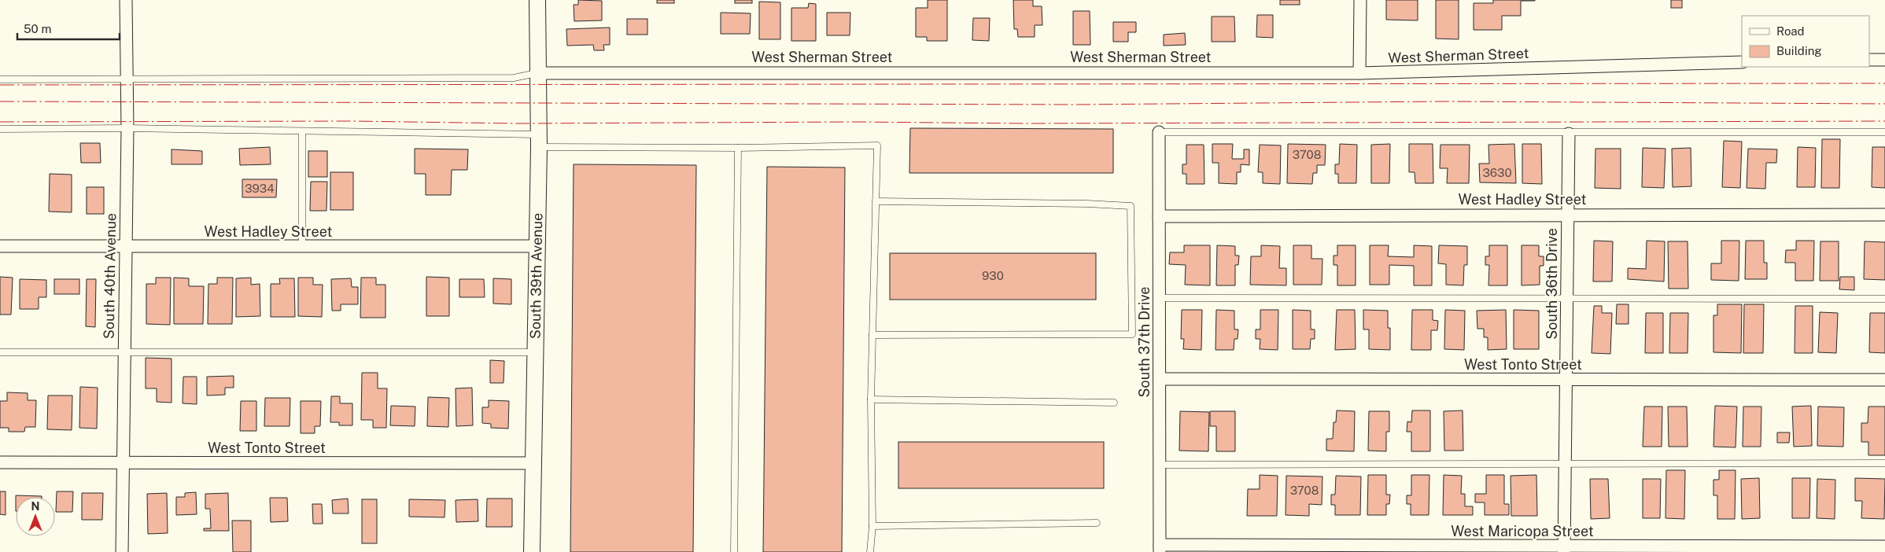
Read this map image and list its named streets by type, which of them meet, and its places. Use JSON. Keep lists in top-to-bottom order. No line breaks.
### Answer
{"streets":{"street":["West Sherman Street","West Hadley Street","South 40th Avenue","South 39th Avenue","South 36th Drive","South 37th Drive","West Tonto Street","West Maricopa Street"]},"crossings":[["West Sherman Street","South 39th Avenue"],["West Hadley Street","South 40th Avenue"],["West Hadley Street","South 39th Avenue"],["West Hadley Street","South 36th Drive"],["West Hadley Street","South 37th Drive"],["South 40th Avenue","West Tonto Street"],["South 39th Avenue","West Tonto Street"],["South 36th Drive","West Tonto Street"],["South 36th Drive","West Maricopa Street"],["South 37th Drive","West Tonto Street"],["South 37th Drive","West Maricopa Street"]],"house_numbers":["3708","3630","3934","930","3708"],"legend":["Road","Building"],"scale_bar":"50 m","north":"top"}
